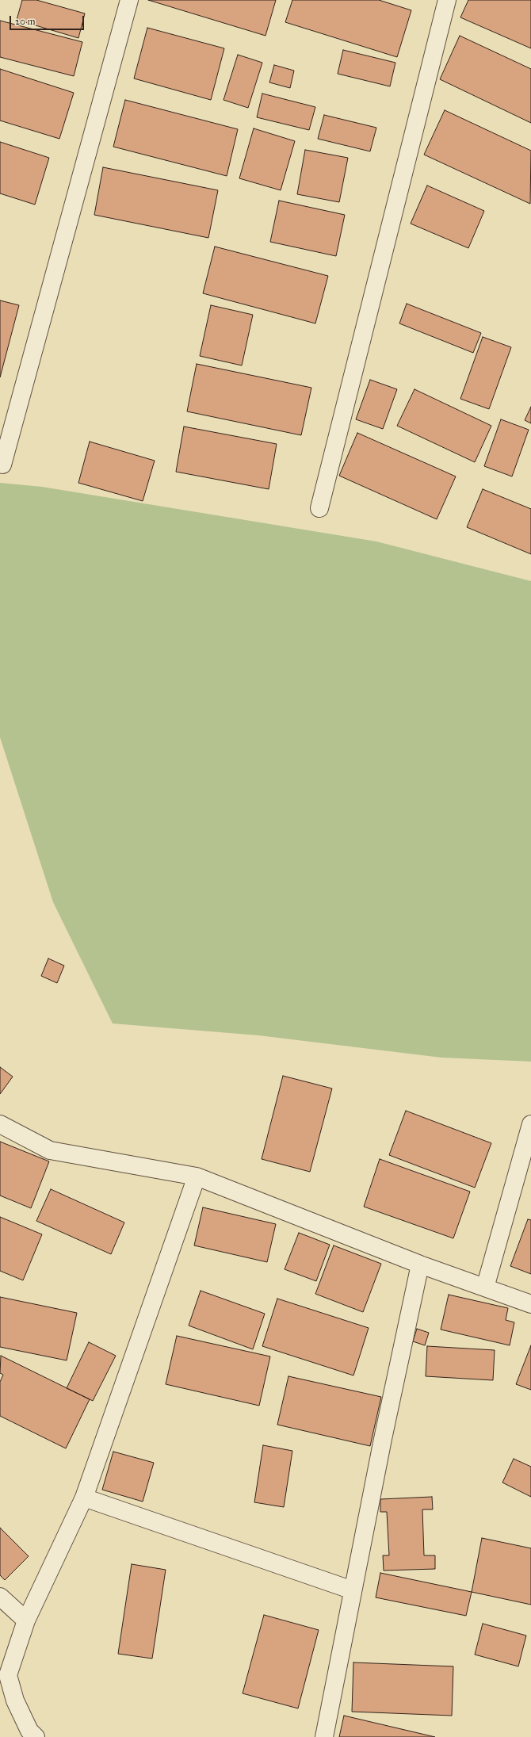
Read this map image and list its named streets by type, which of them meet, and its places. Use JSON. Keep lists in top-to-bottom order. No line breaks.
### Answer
{"scale_bar":"20 m"}
